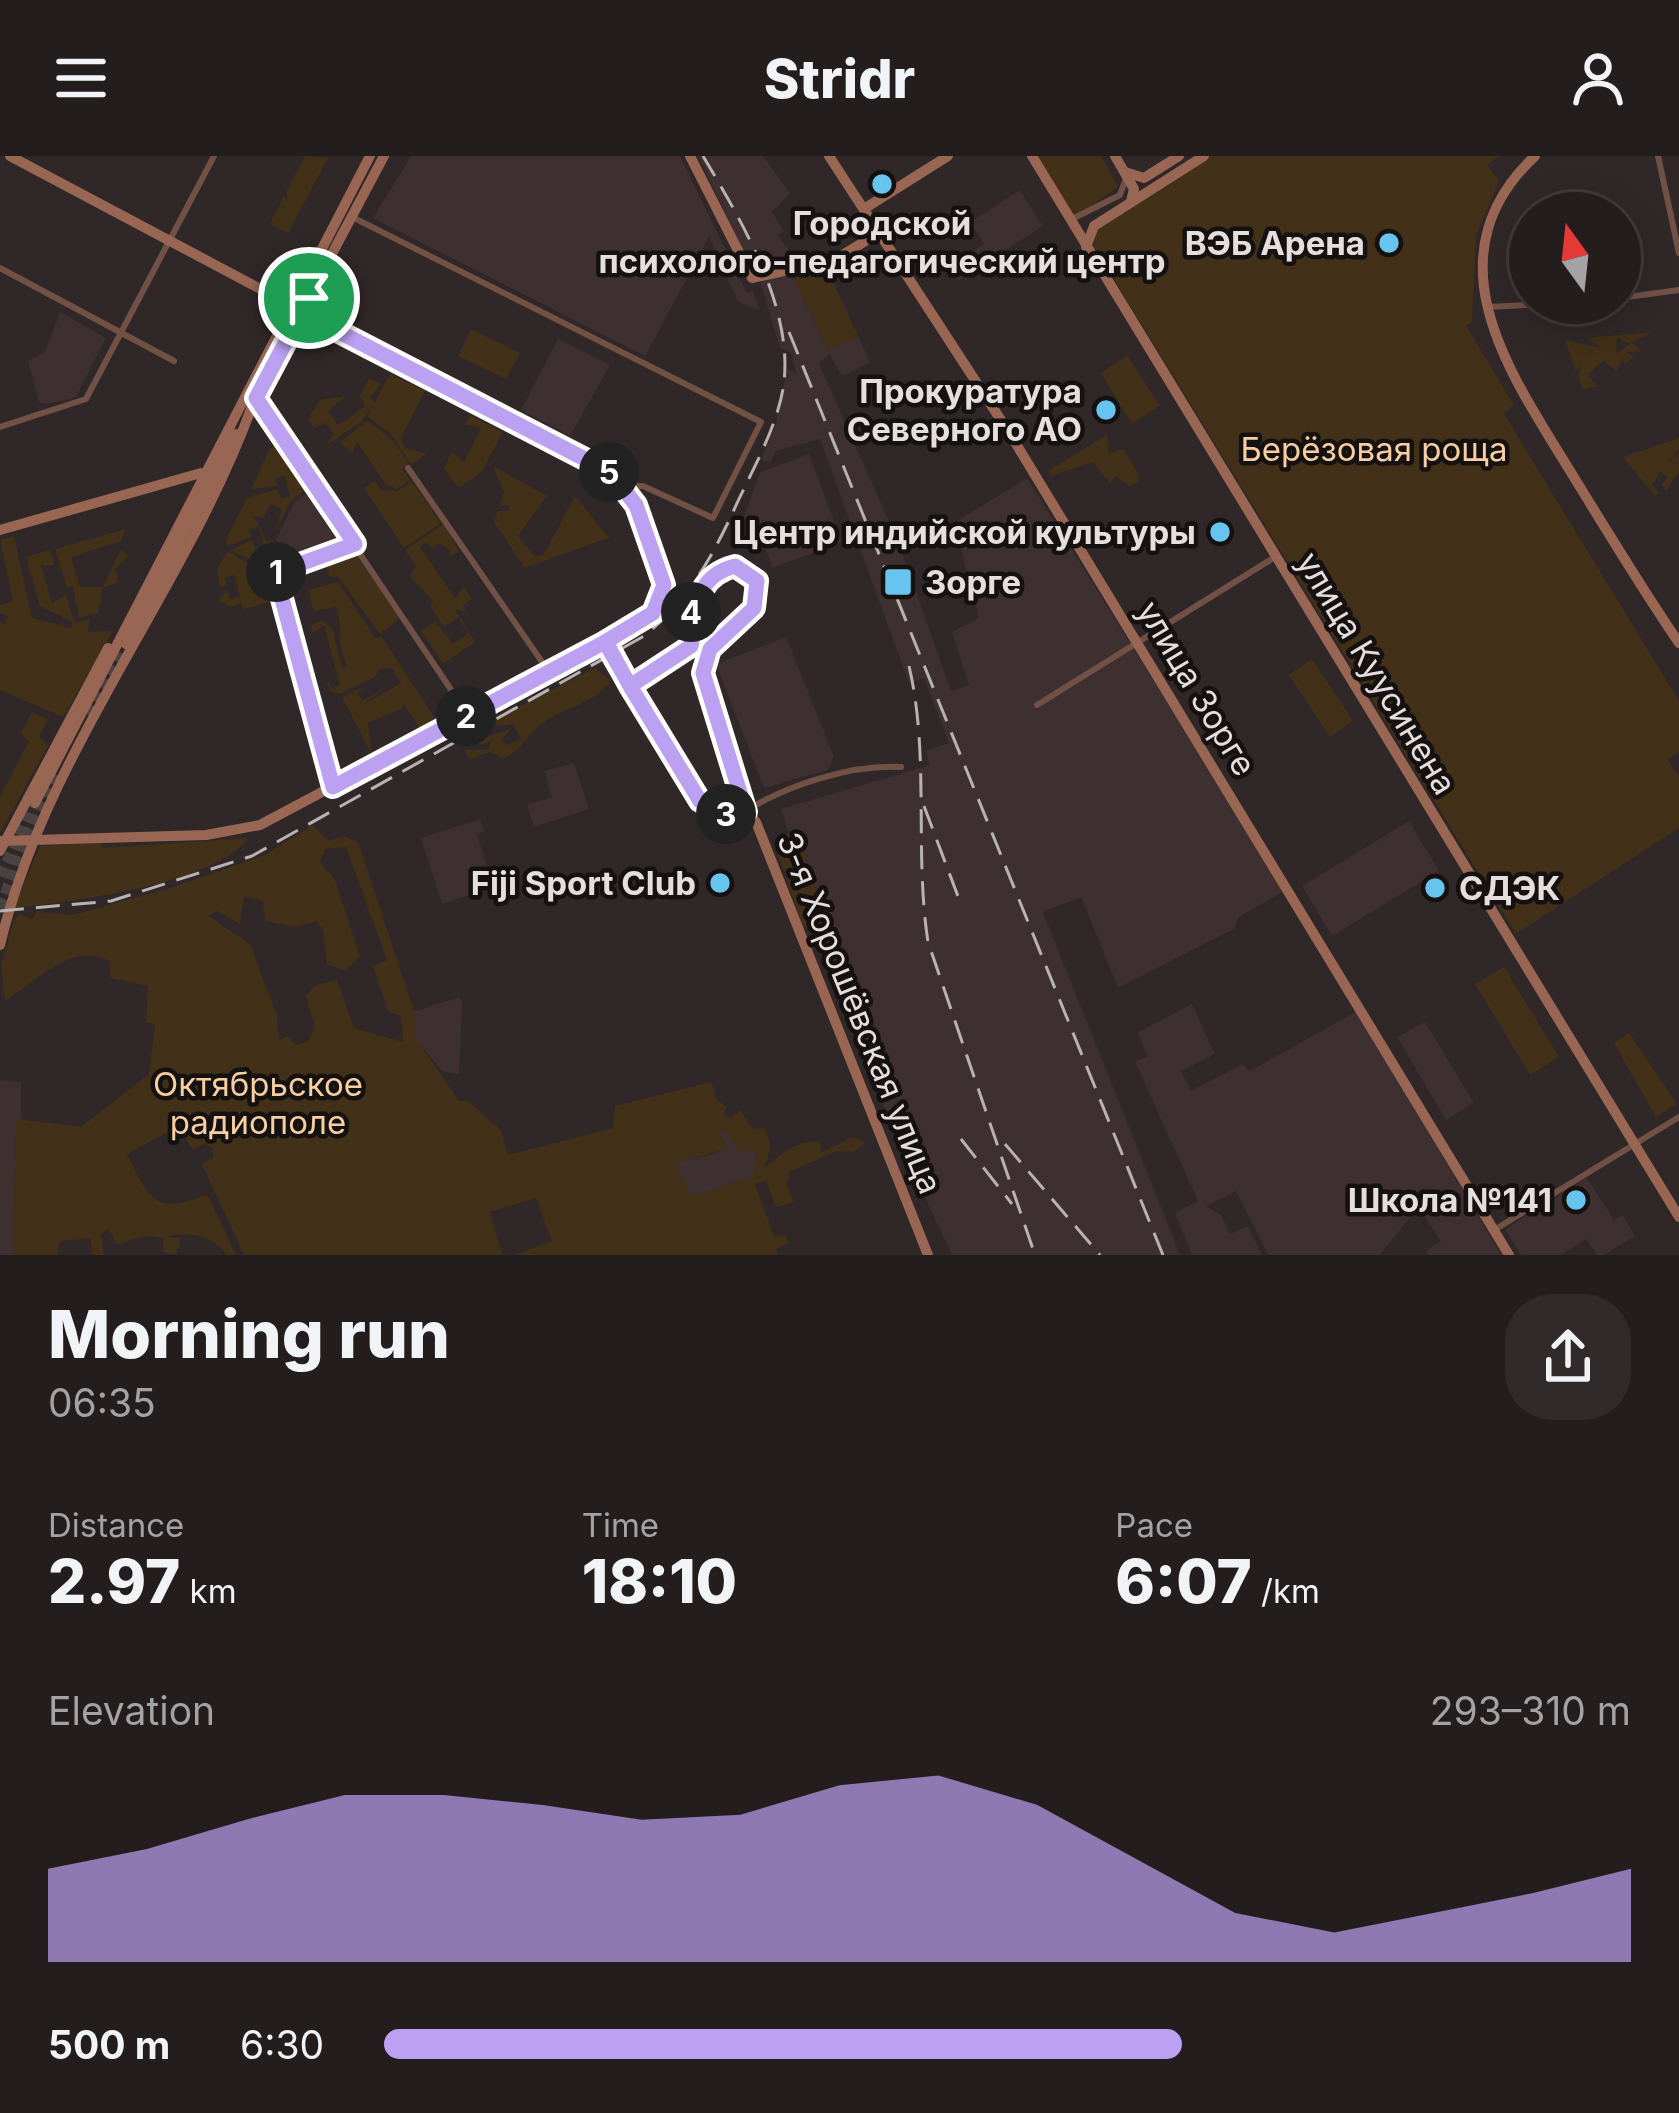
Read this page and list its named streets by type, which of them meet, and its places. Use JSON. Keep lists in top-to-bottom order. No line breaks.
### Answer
{"streets":{"street":["улица Куусинена","улица Зорге","3-я Хорошёвская улица"]},"parks":["Берёзовая роща","Октябрьское радиополе"],"places":{"other":["Городской психолого-педагогический центр","ВЭБ Арена","Прокуратура Северного АО","Центр индийской культуры","Fiji Sport Club","СДЭК","Школа №141"],"transit":["Зорге"]},"north":"top","page":{"header":"Stridr","pins":["5","1","4","2","3"],"heading":["Morning run","06:35"],"stats":[["Distance","2.97 km"],["Time","18:10"],["Pace","6:07 /km"]],"chart":["Elevation","293–310 m"],"list":[{"name":"500 m","note":"6:30"}]}}
